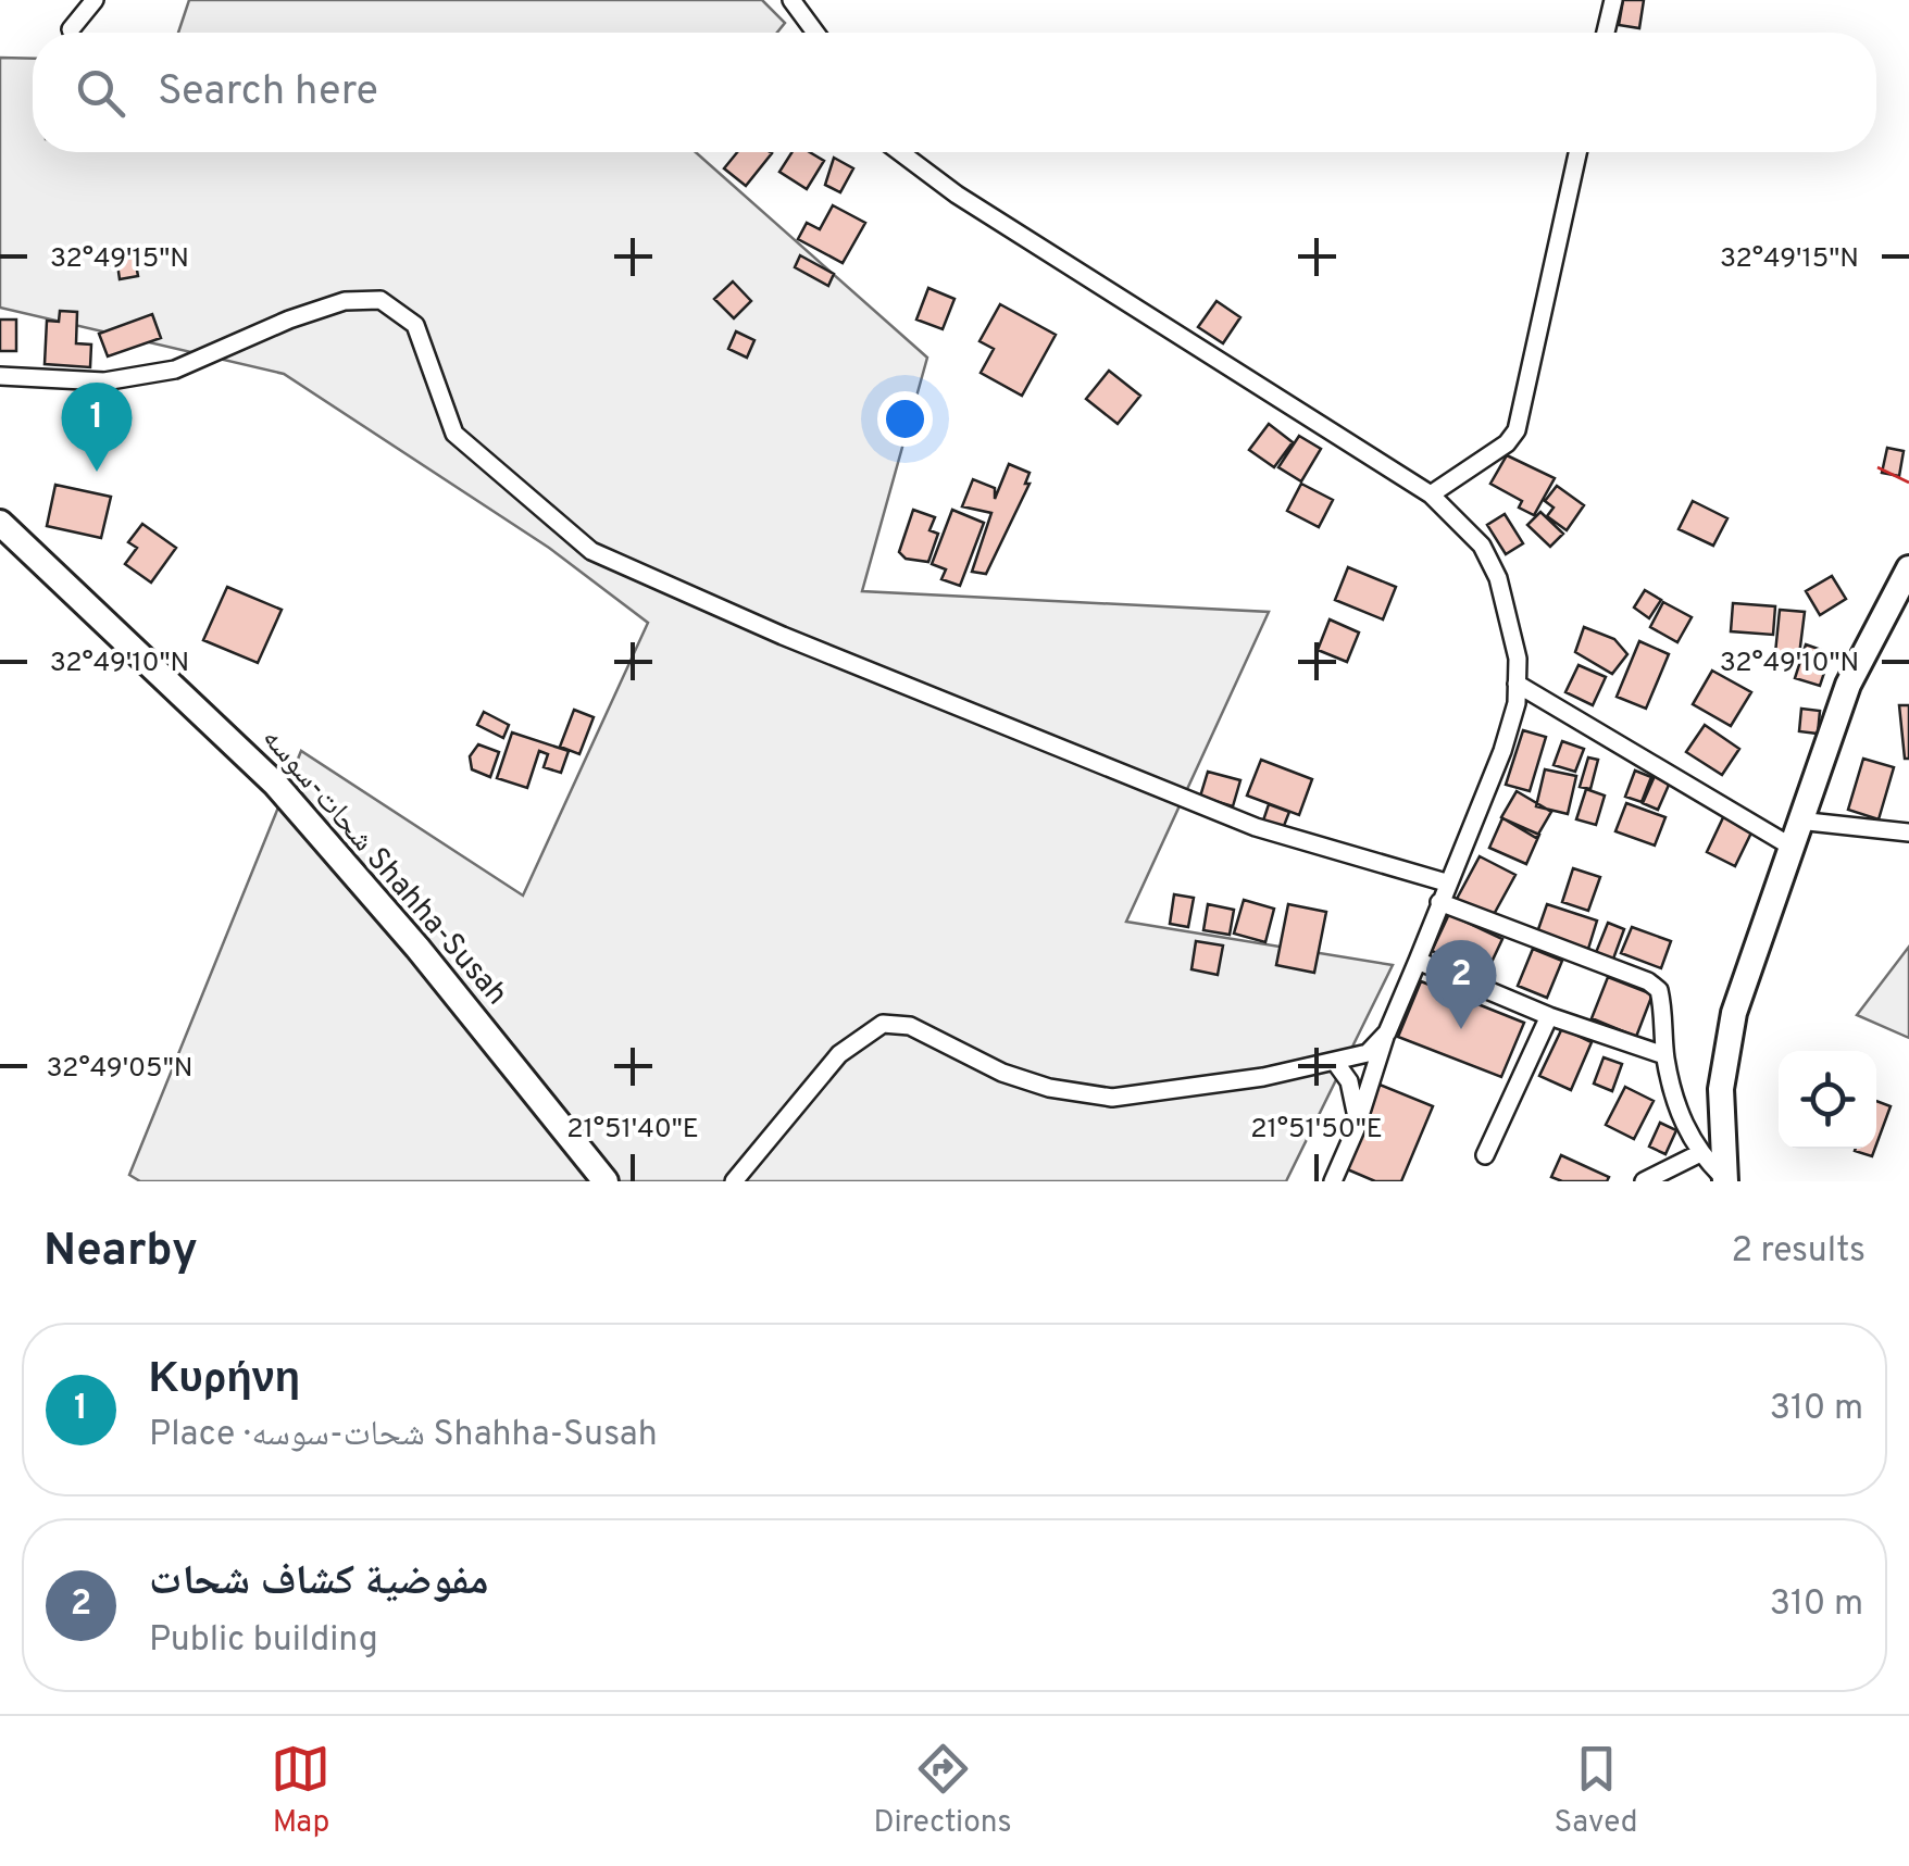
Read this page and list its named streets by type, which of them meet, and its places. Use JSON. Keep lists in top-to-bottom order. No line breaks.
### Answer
{"streets":{"main road":["شحات-سوسه Shahha-Susah"]},"page":{"search":"Search here","pins":["1","2"],"heading":["Nearby","2 results"],"list":[{"mark":"1","name":"Κυρήνη","note":"Place · شحات-سوسه Shahha-Susah","value":"310 m"},{"mark":"2","name":"مفوضية كشاف شحات","note":"Public building","value":"310 m"}],"nav":["Map","Directions","Saved"]},"coordinates":["32°49'15\"N","32°49'10\"N","32°49'05\"N","21°51'40\"E","21°51'50\"E"]}
